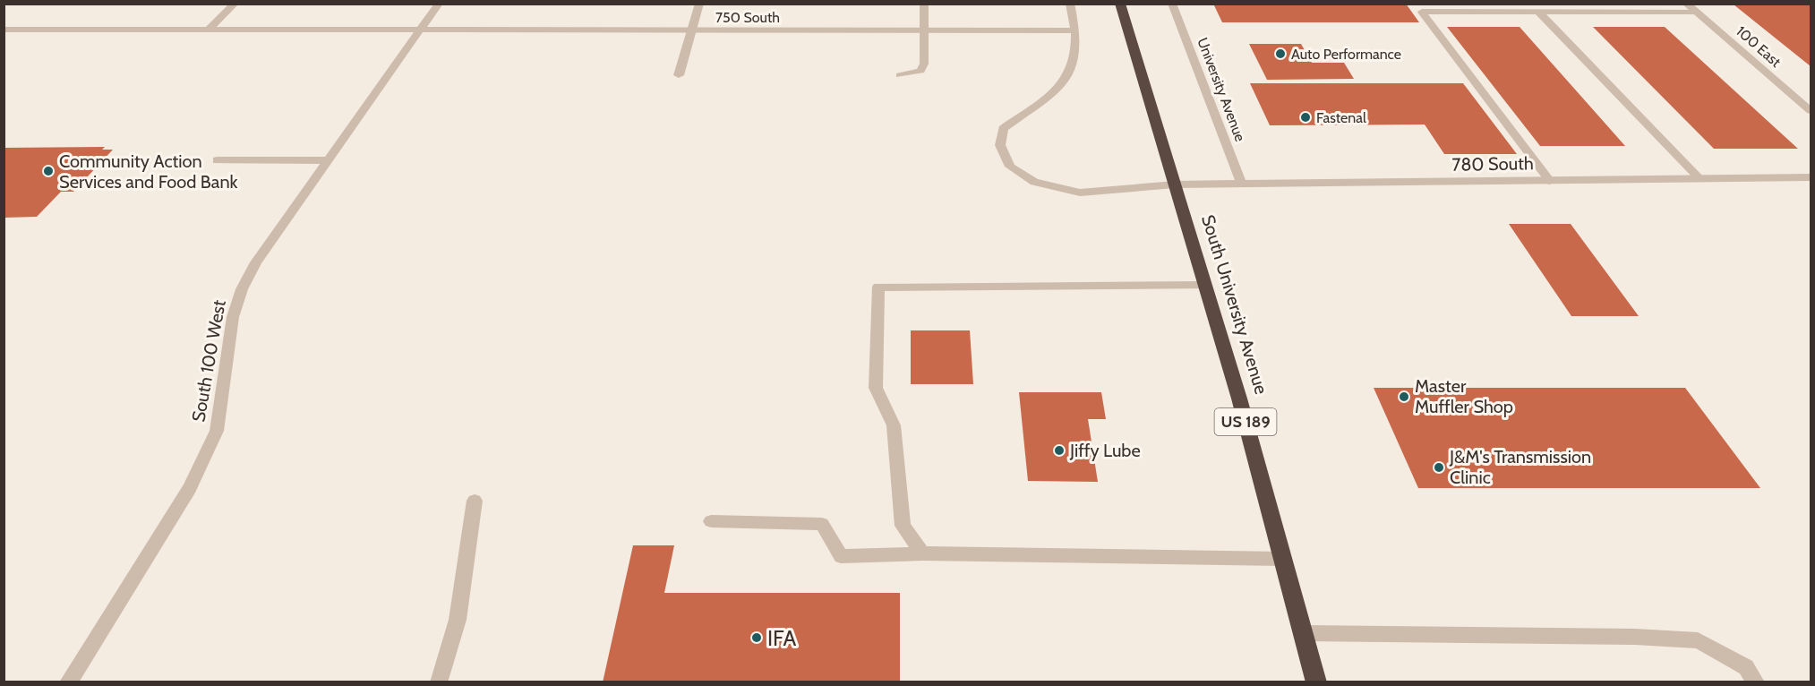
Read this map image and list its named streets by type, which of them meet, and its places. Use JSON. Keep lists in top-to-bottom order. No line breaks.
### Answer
{"streets":{"highway":["South University Avenue","US 189"],"street":["750 South","100 East","University Avenue","780 South","South 100 West"]},"crossings":[["750 South","South 100 West"],["University Avenue","780 South"],["780 South","South University Avenue"]],"places":["Auto Performance","Fastenal","Community Action Services and Food Bank","Master Muffler Shop","Jiffy Lube","J&M's Transmission Clinic","IFA"]}
